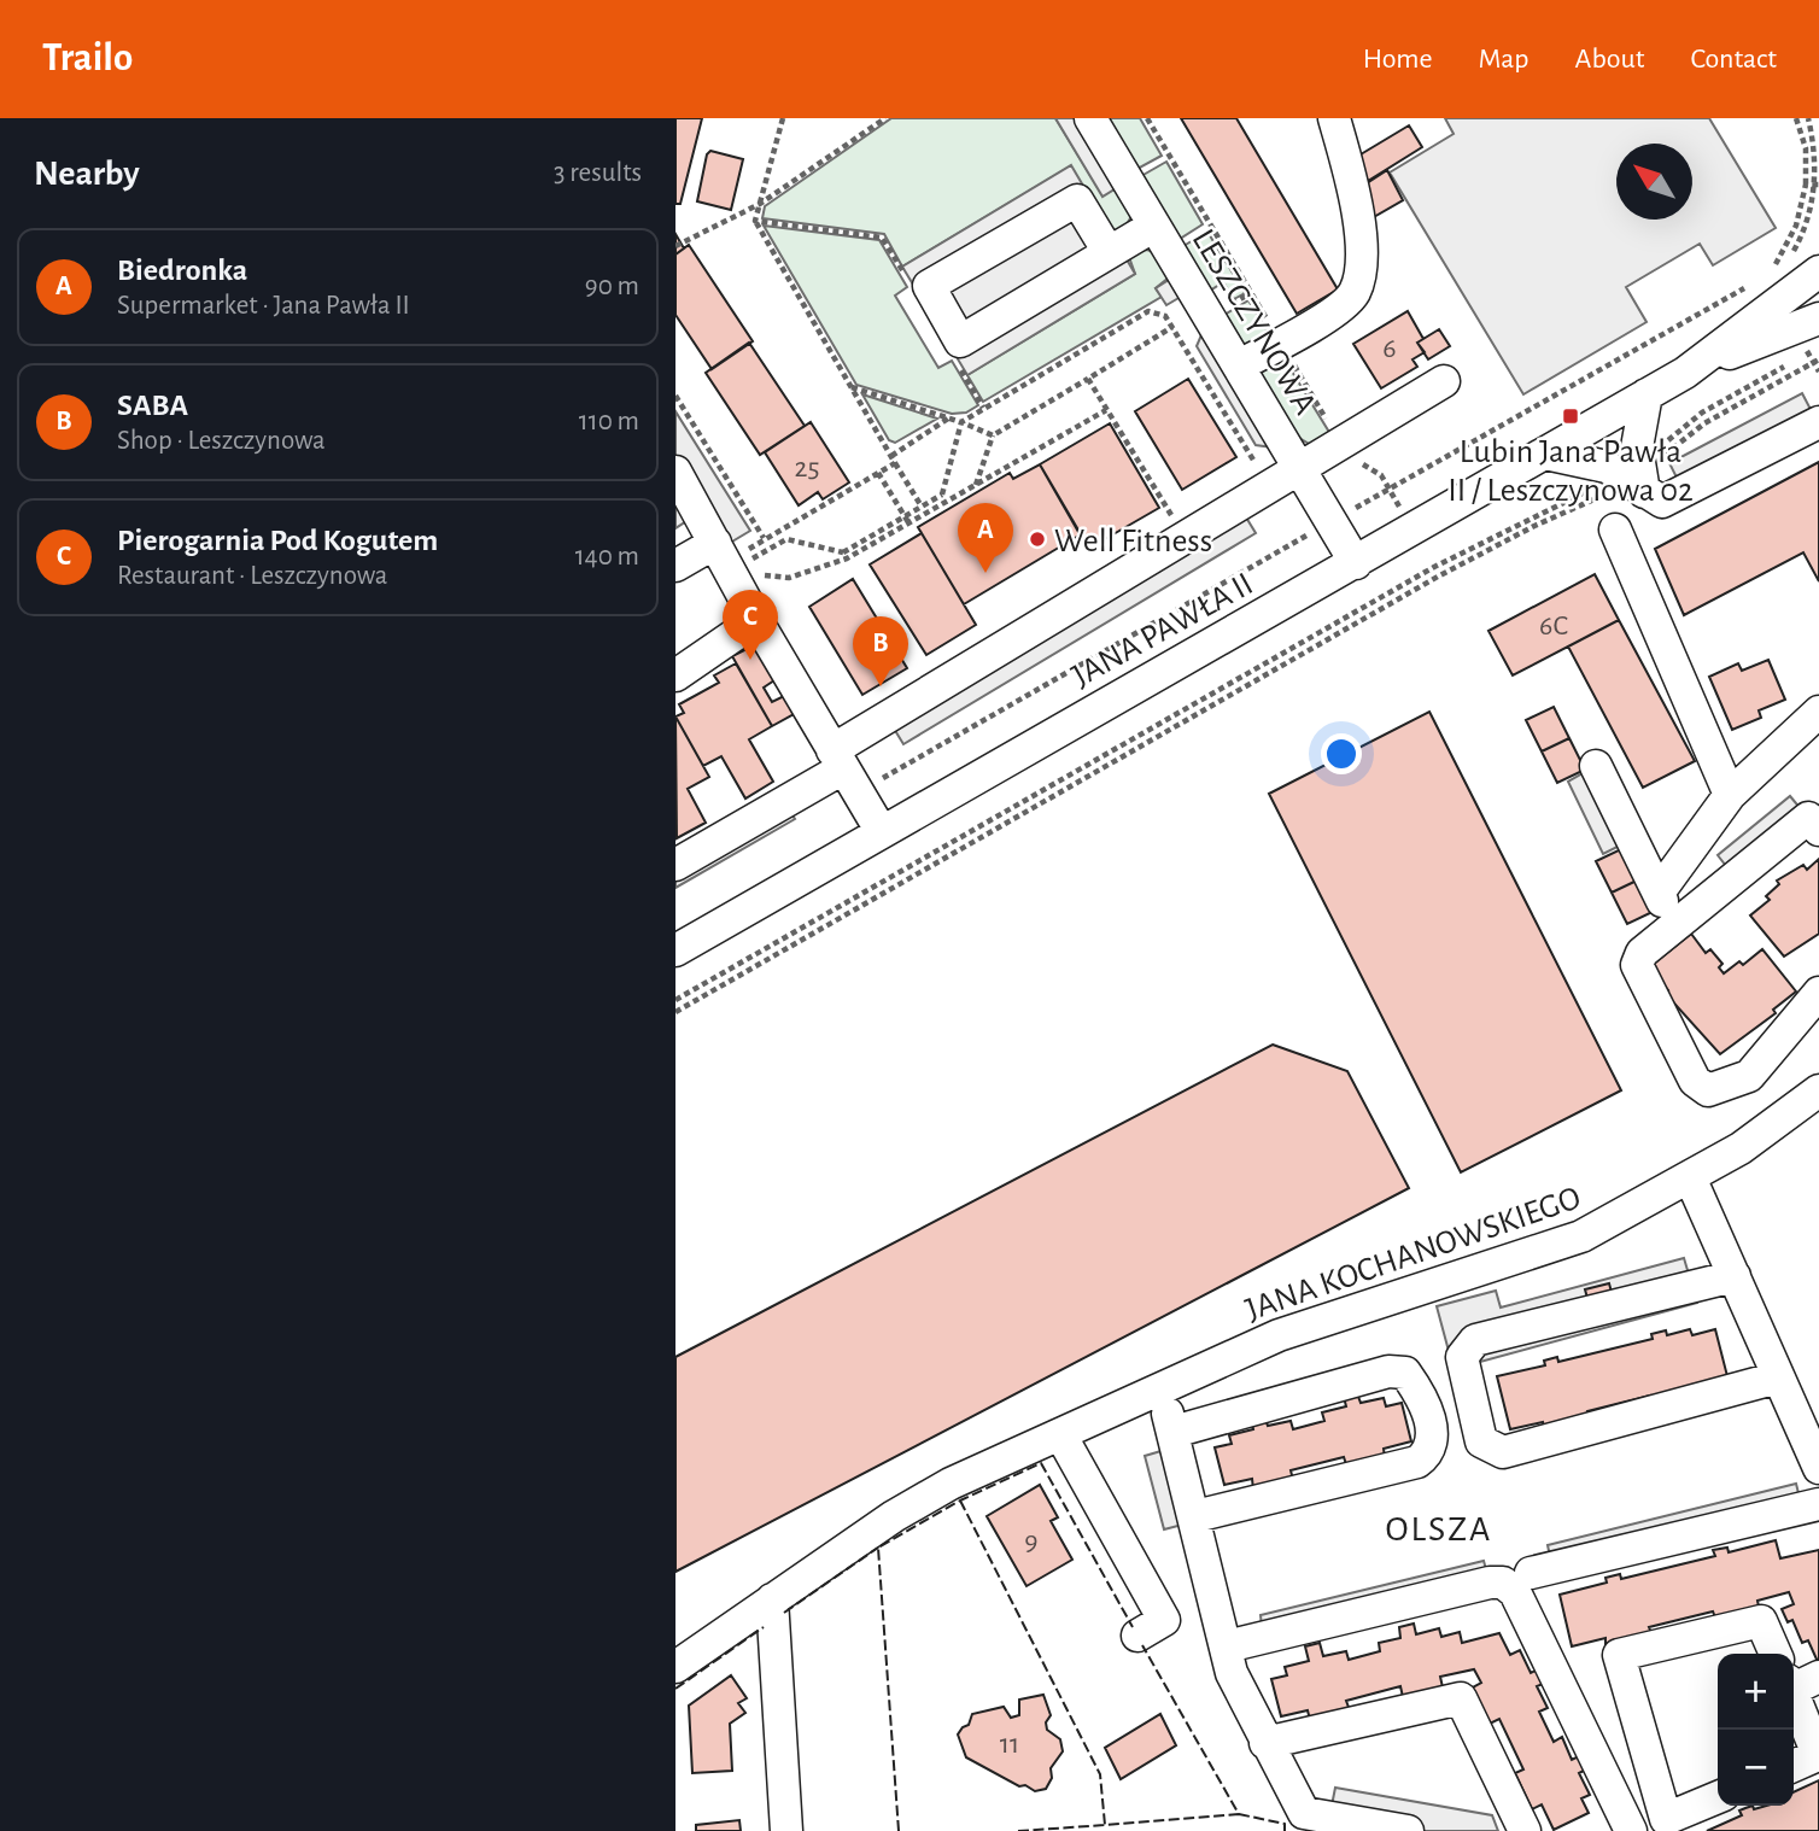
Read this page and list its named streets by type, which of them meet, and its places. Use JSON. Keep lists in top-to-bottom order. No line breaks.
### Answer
{"streets":{"street":["LESZCZYNOWA","JANA PAWŁA II","JANA KOCHANOWSKIEGO"]},"crossings":[["LESZCZYNOWA","JANA PAWŁA II"]],"districts":["OLSZA"],"places":{"transit":["Lubin Jana Pawła II / Leszczynowa 02"],"other":["Well Fitness"]},"house_numbers":["6","25","6C","9","11"],"north":"top left","page":{"header":"Trailo","nav":["Home","Map","About","Contact"],"heading":["Nearby","3 results"],"list":[{"mark":"A","name":"Biedronka","note":"Supermarket · Jana Pawła II","value":"90 m"},{"mark":"B","name":"SABA","note":"Shop · Leszczynowa","value":"110 m"},{"mark":"C","name":"Pierogarnia Pod Kogutem","note":"Restaurant · Leszczynowa","value":"140 m"}],"pins":["A","C","B"],"map_buttons":["+","−"]}}
